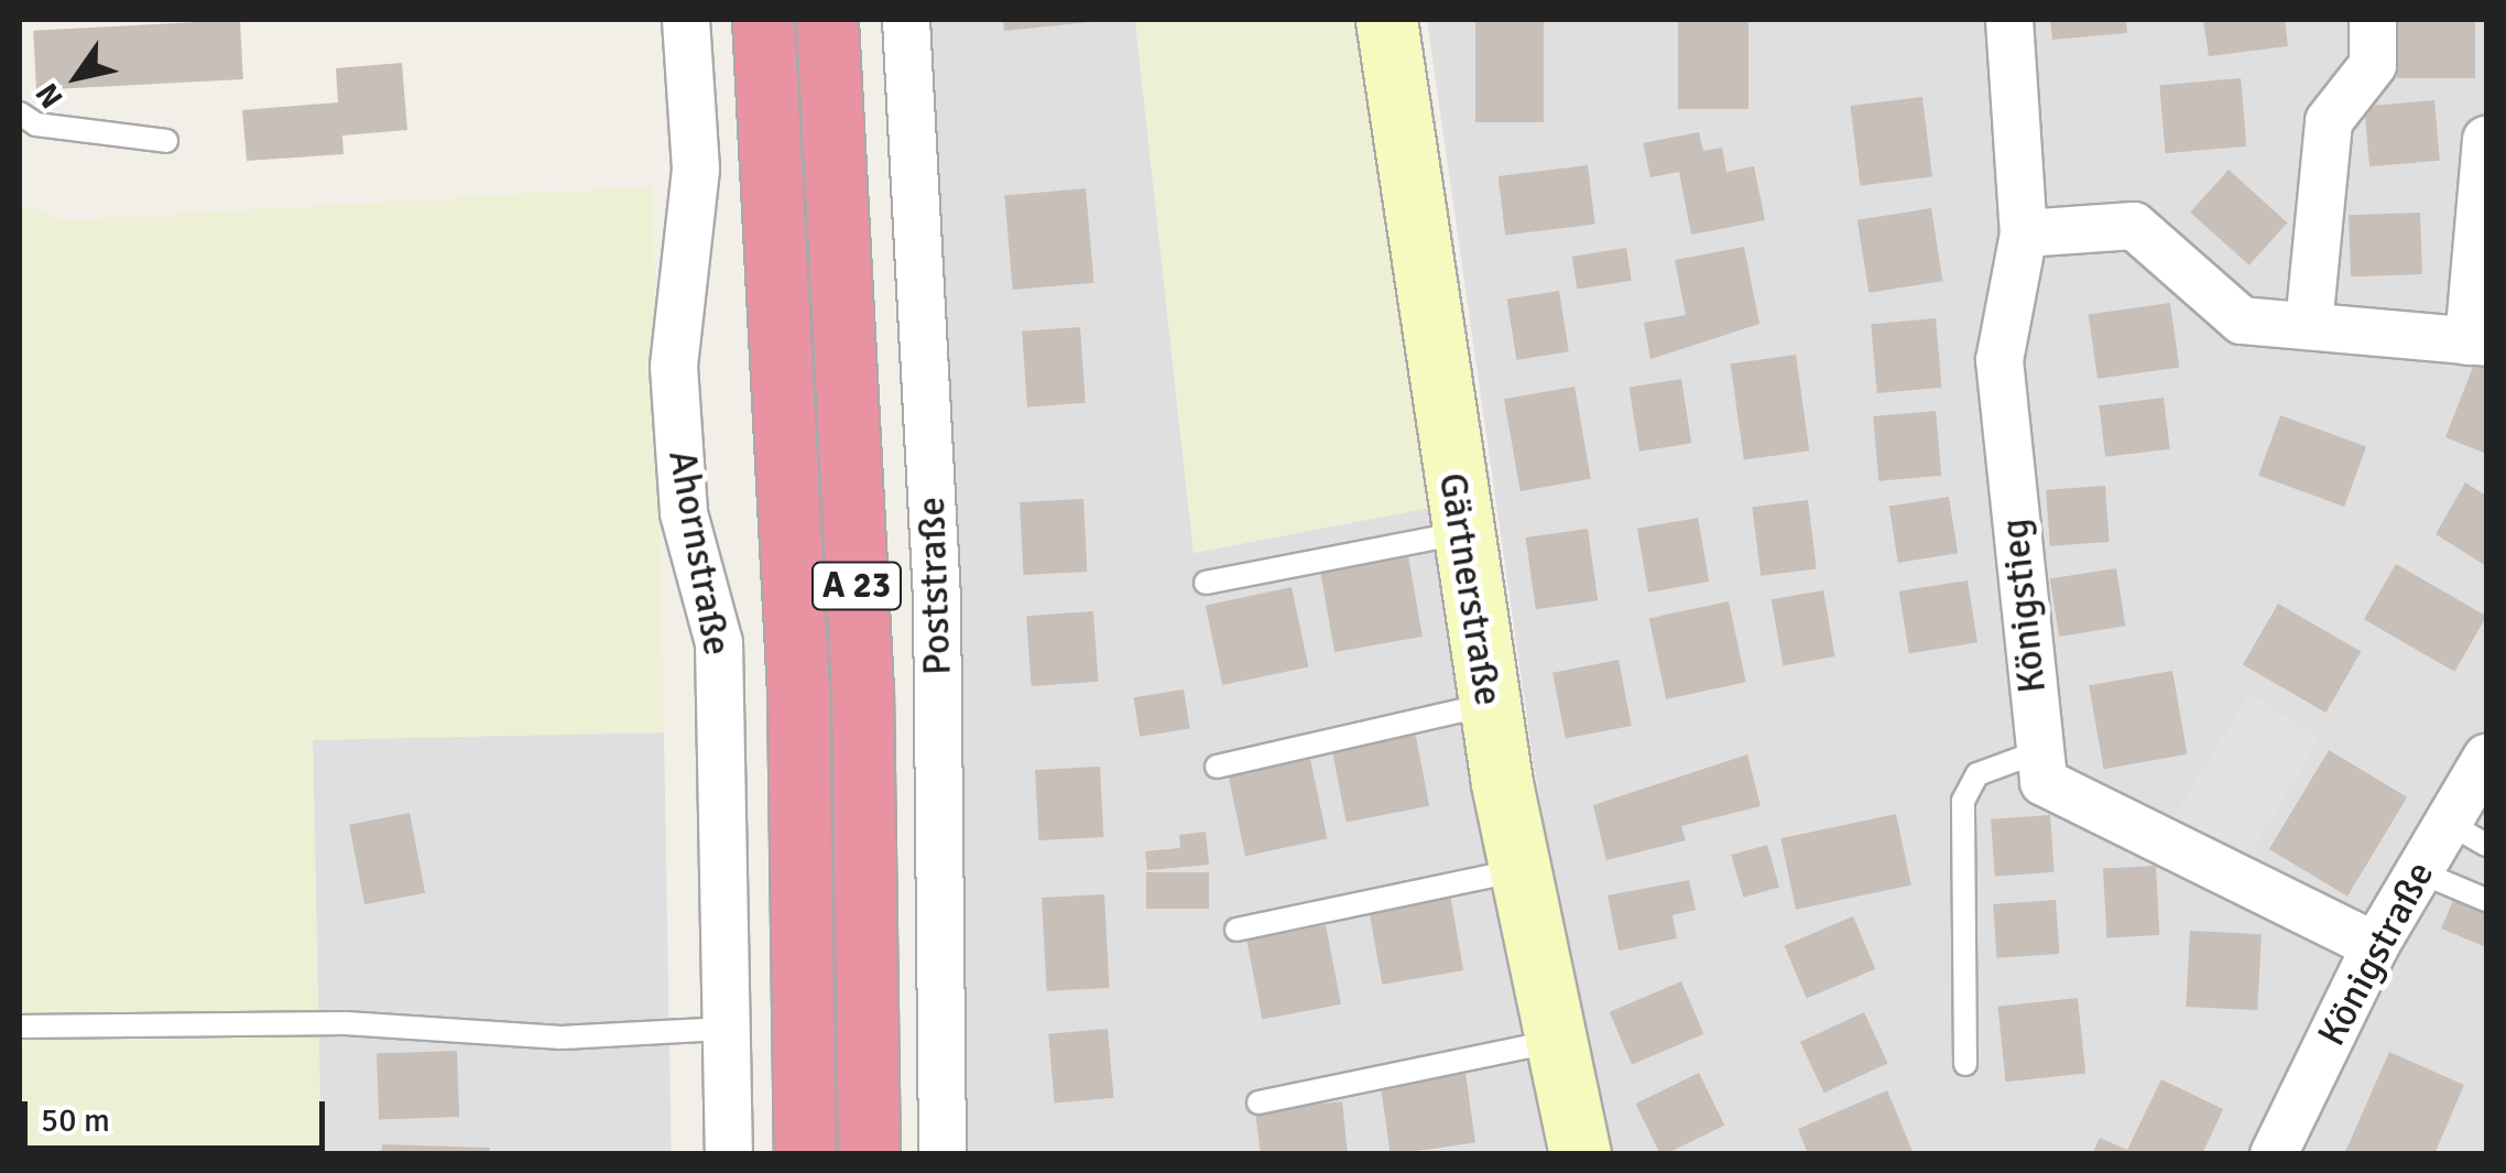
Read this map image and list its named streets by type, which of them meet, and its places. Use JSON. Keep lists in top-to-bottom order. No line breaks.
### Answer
{"streets":{"highway":["A 23"],"street":["Ahornstraße","Poststraße","Gärtnerstraße","Königstieg","Königstraße"]},"crossings":[["Königstieg","Königstraße"]],"scale_bar":"50 m","north":"bottom left"}
